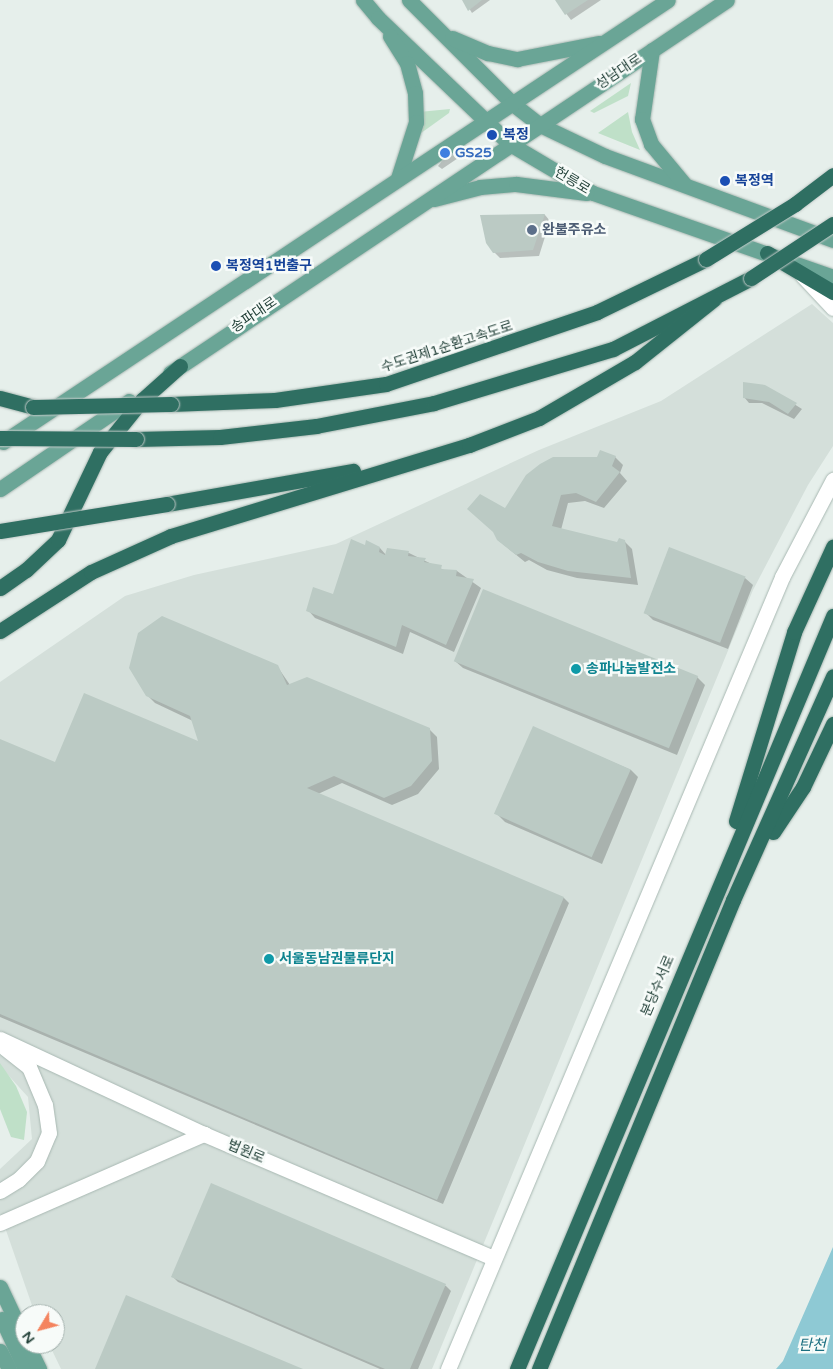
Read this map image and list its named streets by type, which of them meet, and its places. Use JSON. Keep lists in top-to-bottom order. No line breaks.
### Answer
{"streets":{"highway":["수도권제1순환고속도로","분당수서로"],"main road":["성남대로","헌릉로","송파대로"],"street":["법원로"]},"crossings":[["성남대로","헌릉로"],["성남대로","송파대로"],["헌릉로","송파대로"]],"water":["탄천"],"places":["복정","GS25","복정역","완불주유소","복정역1번출구","송파나눔발전소","서울동남권물류단지"],"north":"bottom left"}
